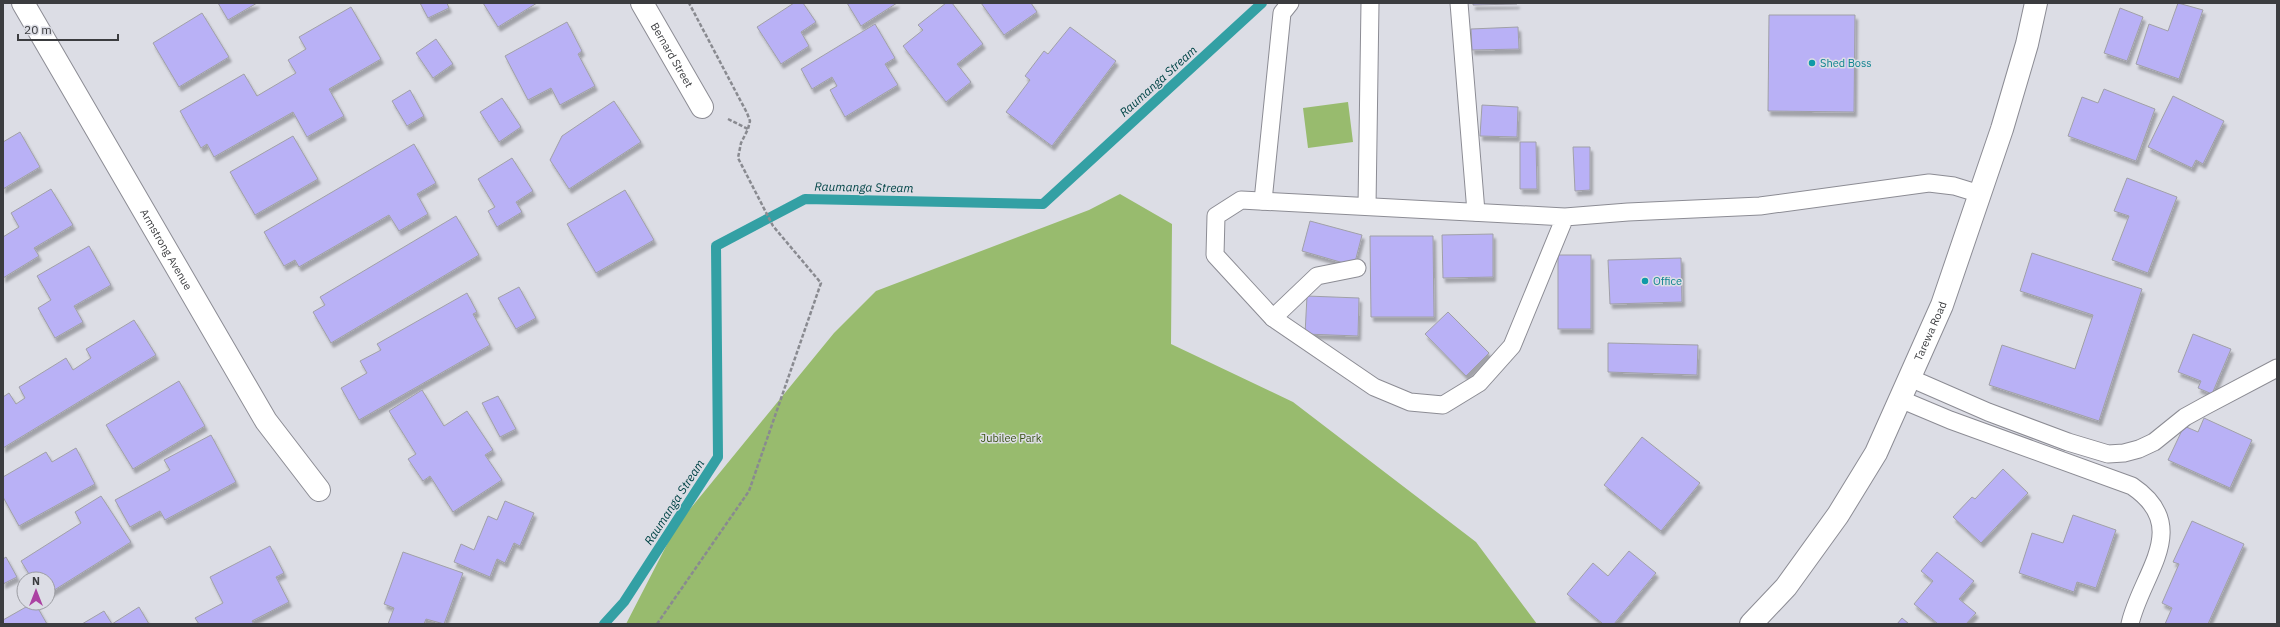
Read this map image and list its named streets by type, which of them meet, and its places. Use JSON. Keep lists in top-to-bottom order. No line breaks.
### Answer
{"streets":{"main road":["Bernard Street","Armstrong Avenue","Tarewa Road"]},"water":["Raumanga Stream"],"parks":["Jubilee Park"],"places":["Shed Boss","Office"],"scale_bar":"20 m","north":"top"}
